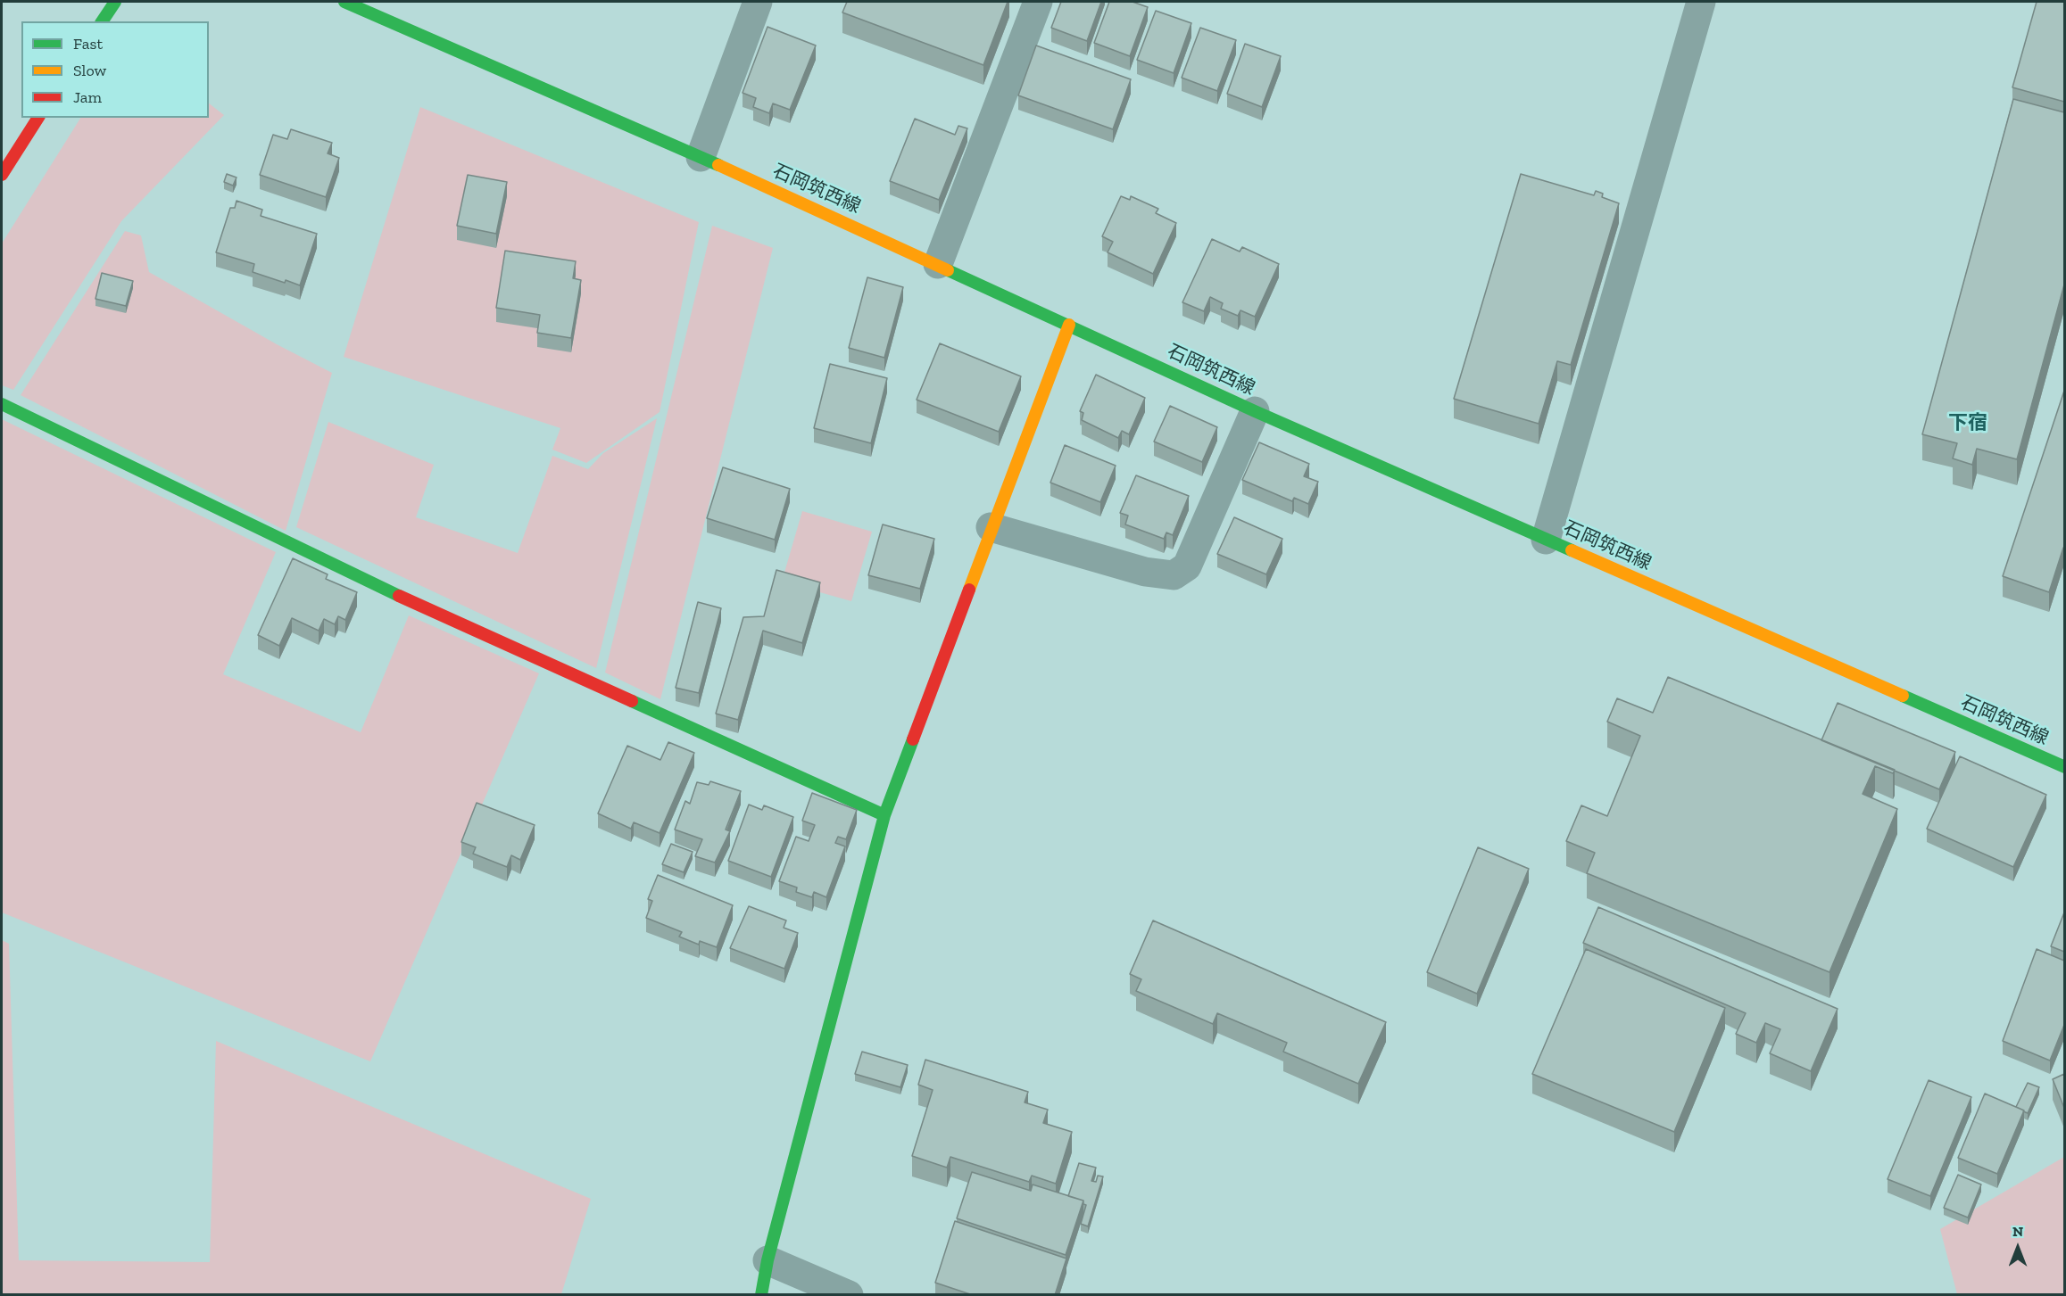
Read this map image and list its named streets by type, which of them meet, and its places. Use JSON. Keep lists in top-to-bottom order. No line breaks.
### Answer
{"streets":{"street":["石岡筑西線"]},"districts":["下宿"],"legend":["Fast","Slow","Jam"],"north":"top"}
